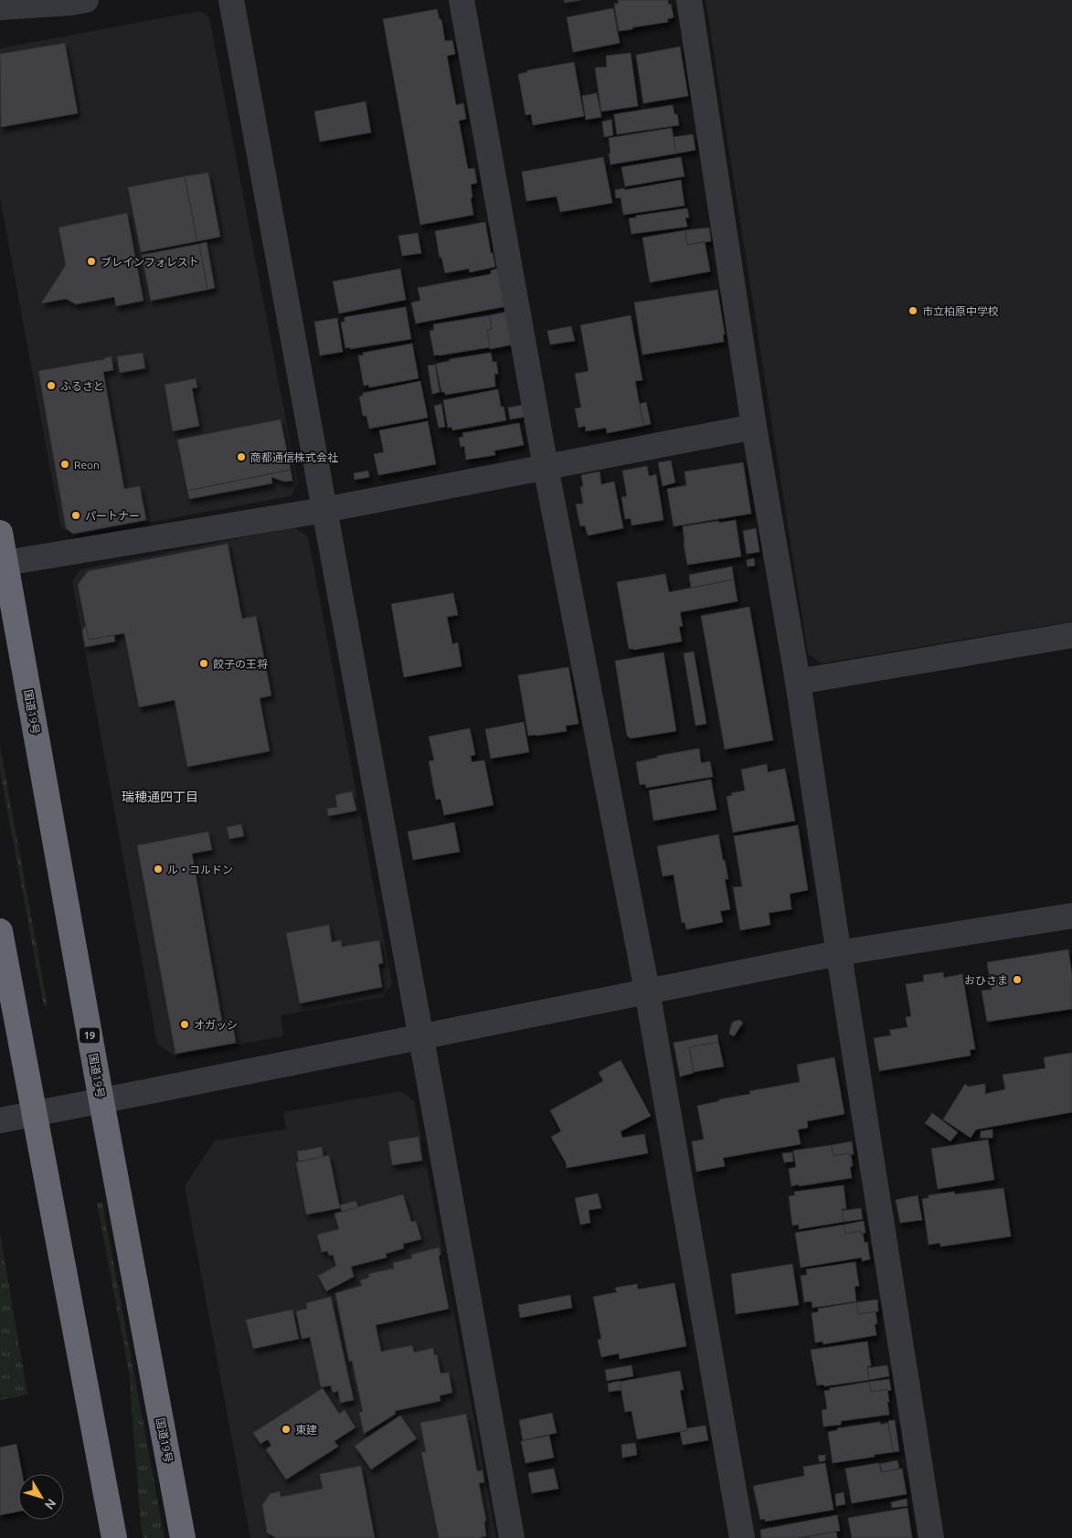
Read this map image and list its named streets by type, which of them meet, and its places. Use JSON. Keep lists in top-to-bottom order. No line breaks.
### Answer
{"streets":{"highway":["国道19号","19"]},"districts":["瑞穂通四丁目"],"places":["ブレインフォレスト","市立柏原中学校","ふるさと","商都通信株式会社","Reon","パートナー","餃子の王将","ル・コルドン","おひさま","オガッシ","東建"],"north":"bottom right"}
